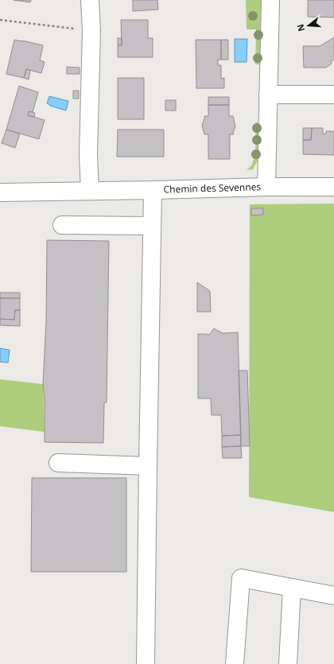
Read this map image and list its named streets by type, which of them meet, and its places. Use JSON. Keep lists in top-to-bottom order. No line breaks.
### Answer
{"streets":{"street":["Chemin des Sevennes"]},"north":"left"}
